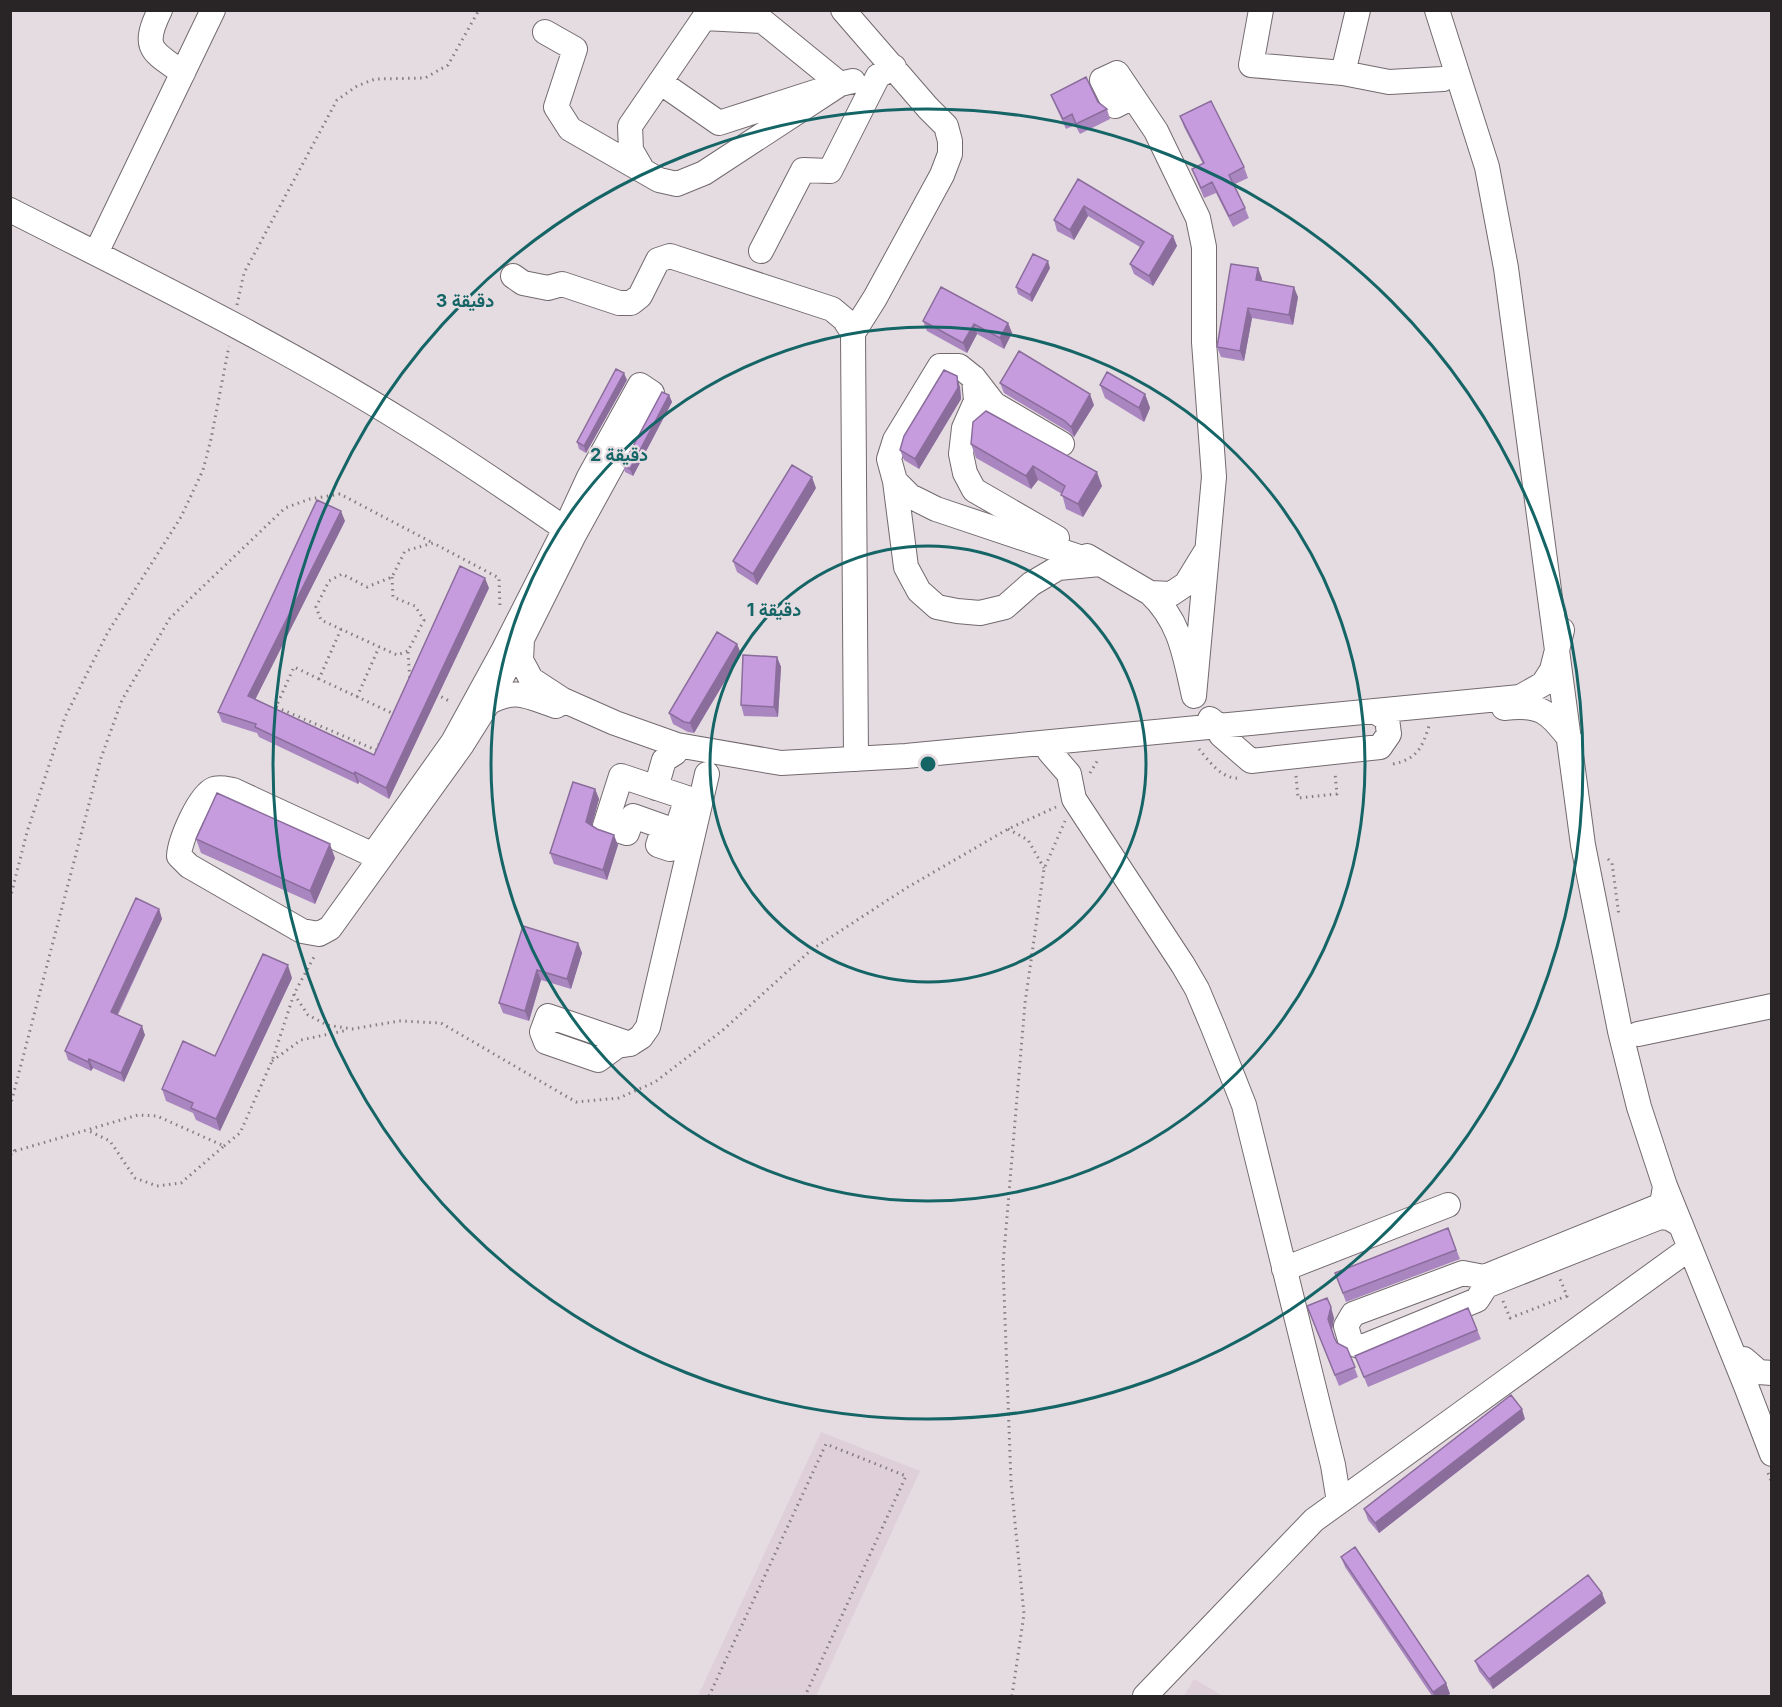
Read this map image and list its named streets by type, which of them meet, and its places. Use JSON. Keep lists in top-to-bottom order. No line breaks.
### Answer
{"rings":["3 دقيقة","2 دقيقة","1 دقيقة"]}
